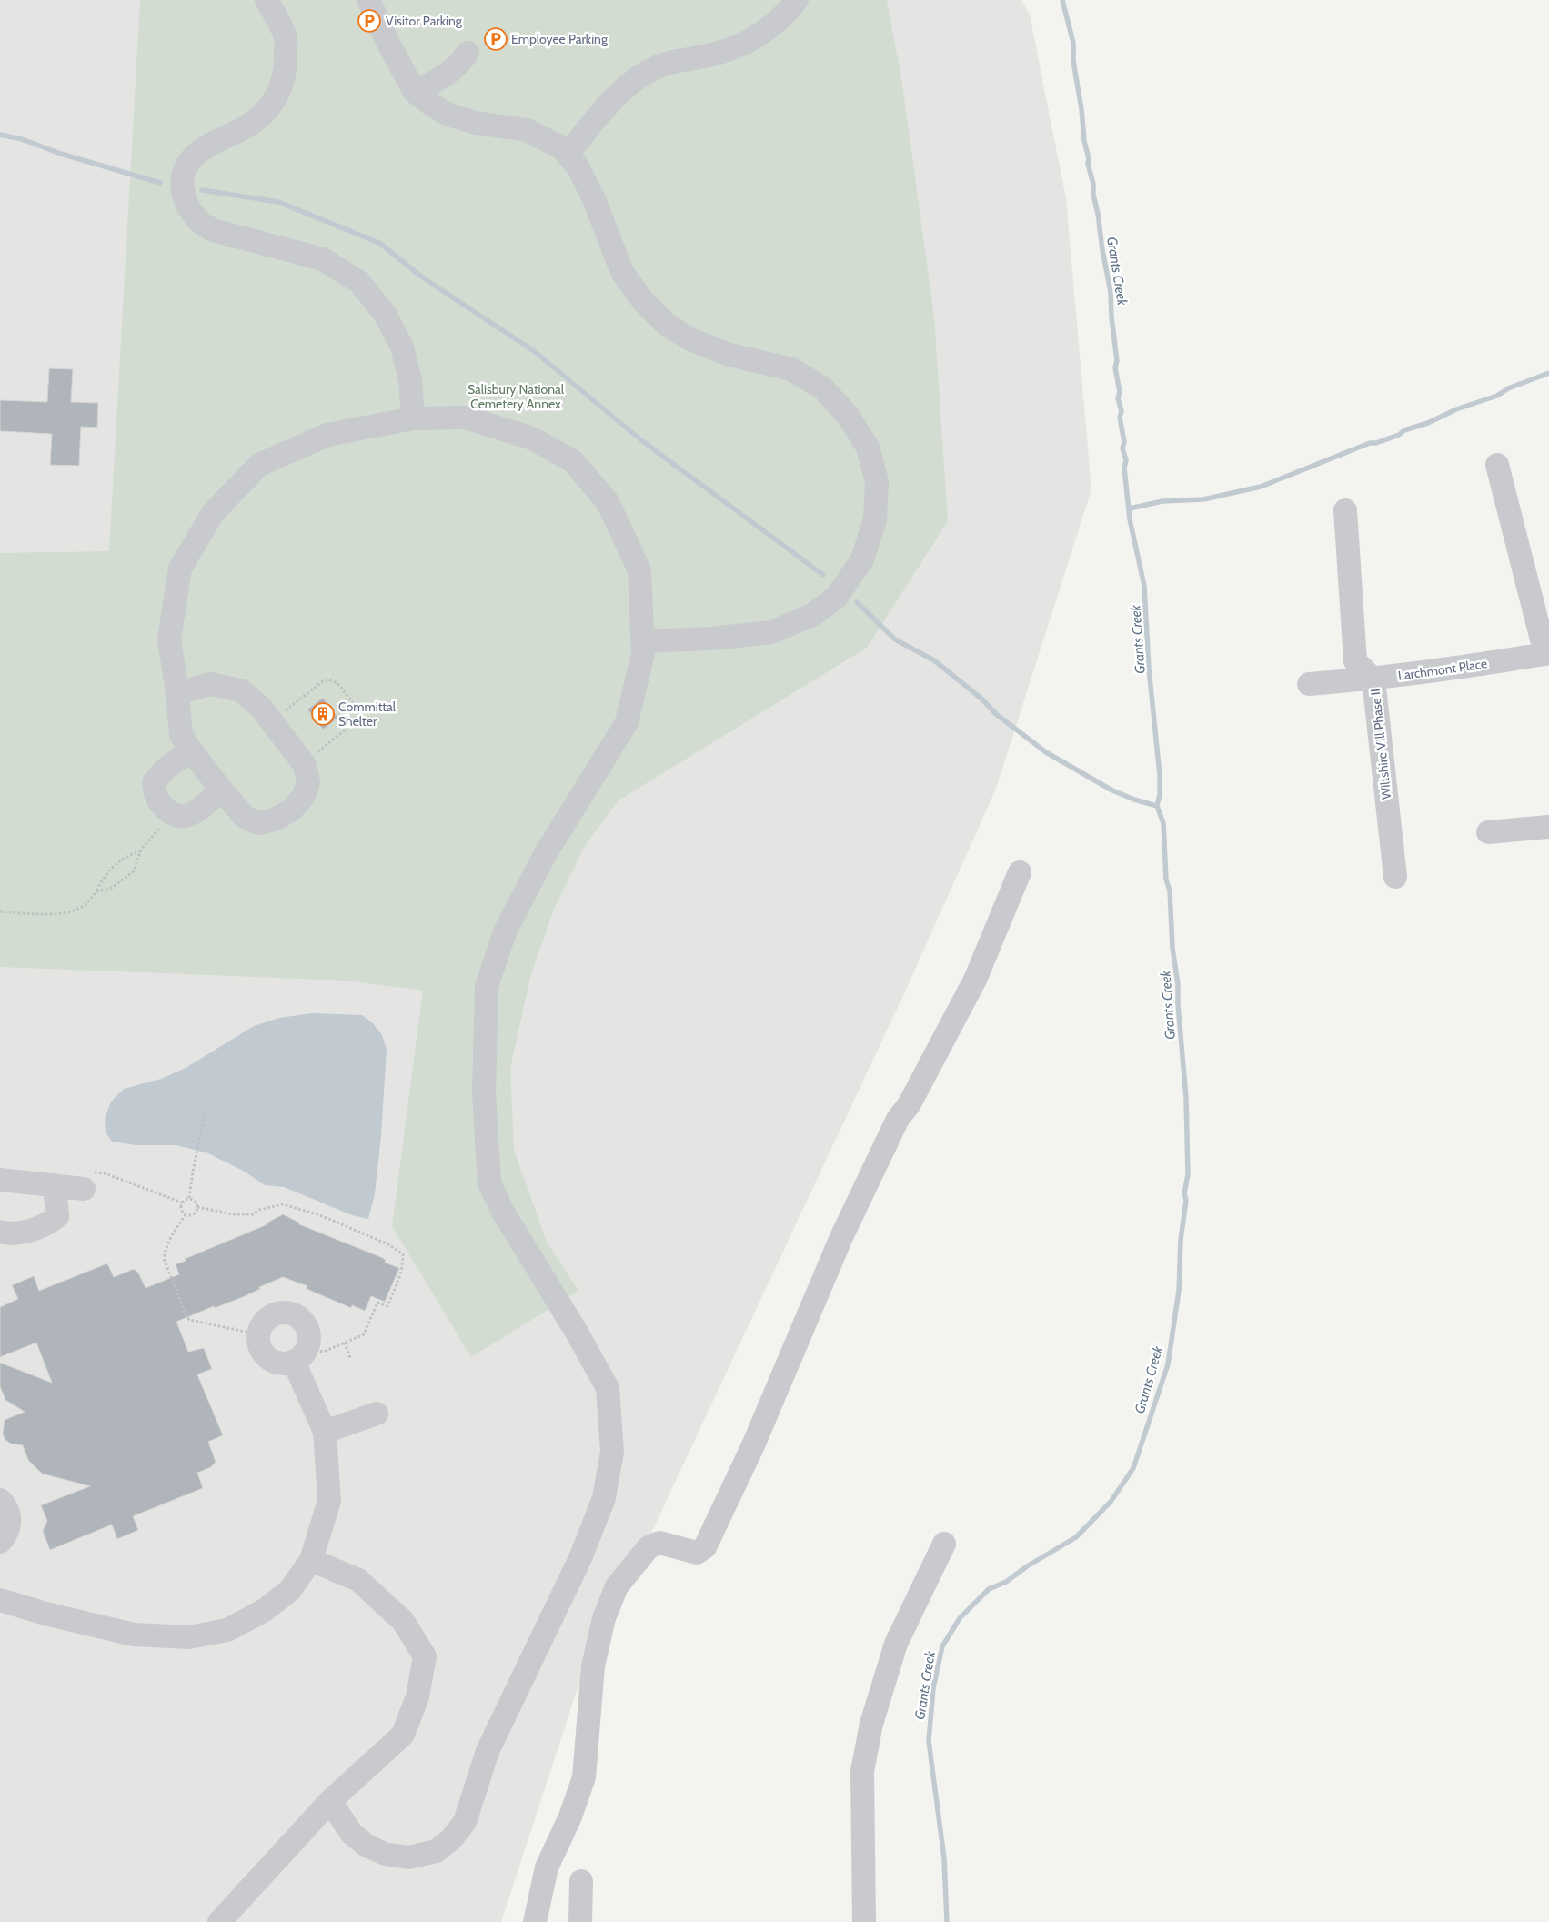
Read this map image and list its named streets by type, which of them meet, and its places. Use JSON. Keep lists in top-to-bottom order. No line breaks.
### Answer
{"streets":{"street":["Larchmont Place","Wiltshire Vill Phase II"]},"crossings":[["Larchmont Place","Wiltshire Vill Phase II"]],"water":["Grants Creek"],"parks":["Salisbury National Cemetery Annex"],"places":{"parking":["Visitor Parking","Employee Parking"],"building":["Committal Shelter"]}}
